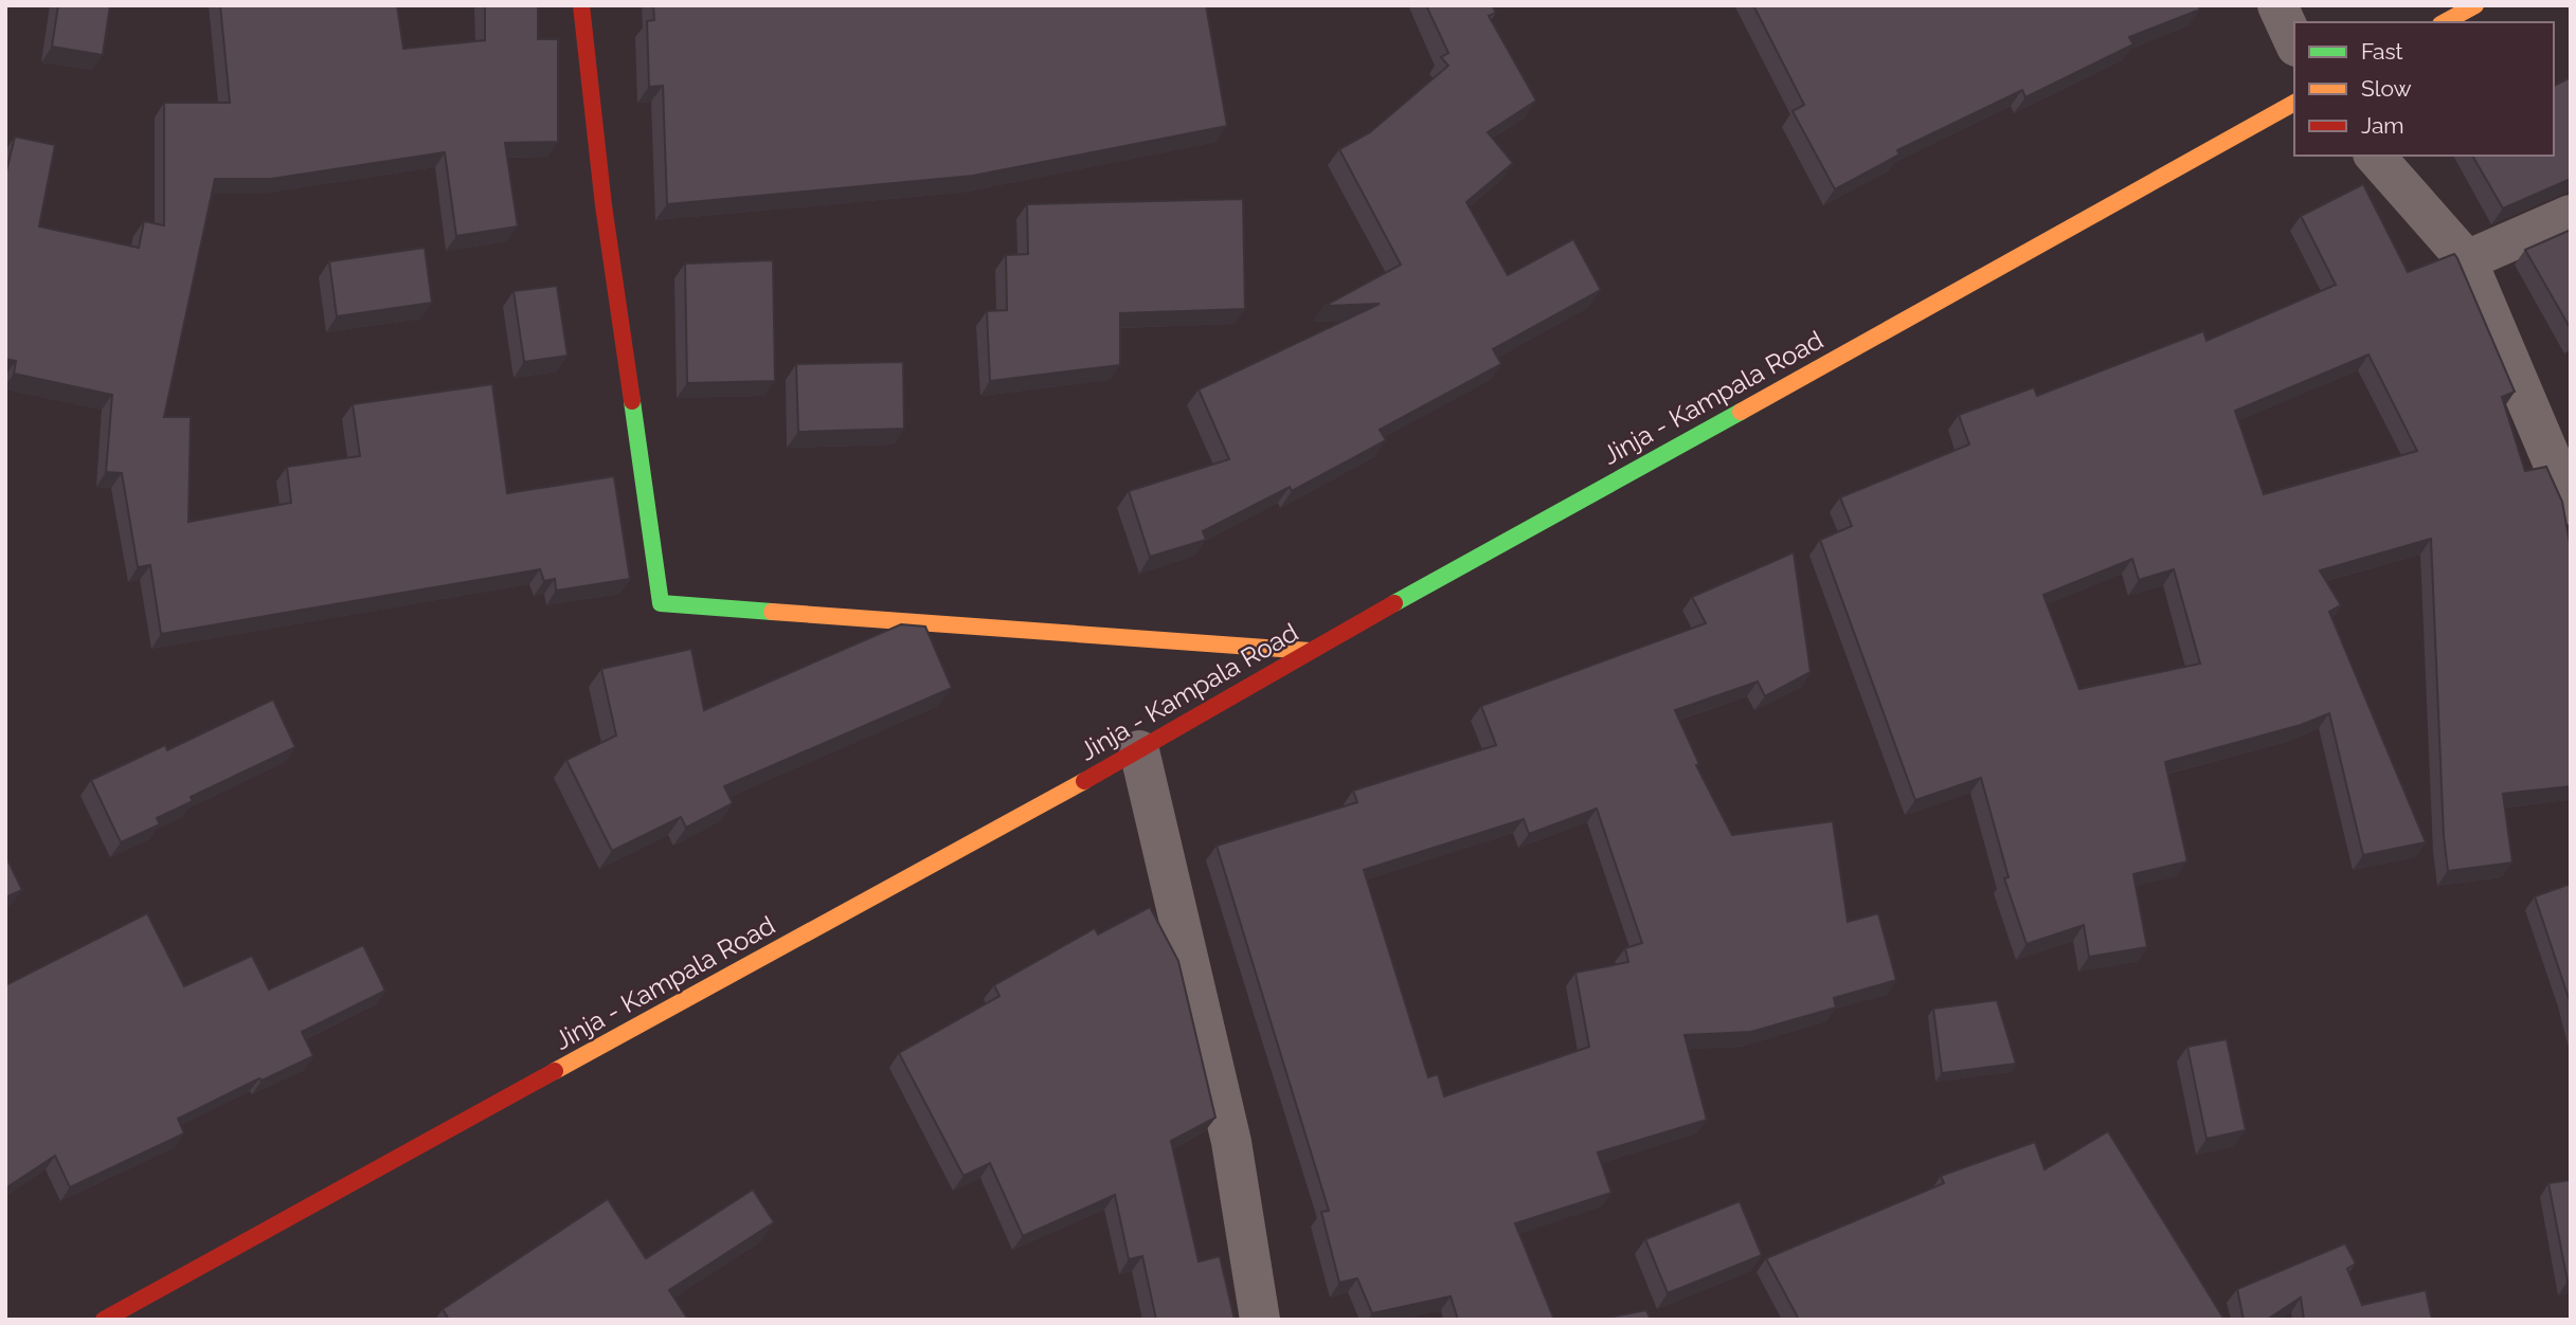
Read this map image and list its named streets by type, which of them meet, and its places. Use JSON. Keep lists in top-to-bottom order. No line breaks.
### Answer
{"streets":{"main road":["Jinja - Kampala Road"]},"legend":["Fast","Slow","Jam"]}
